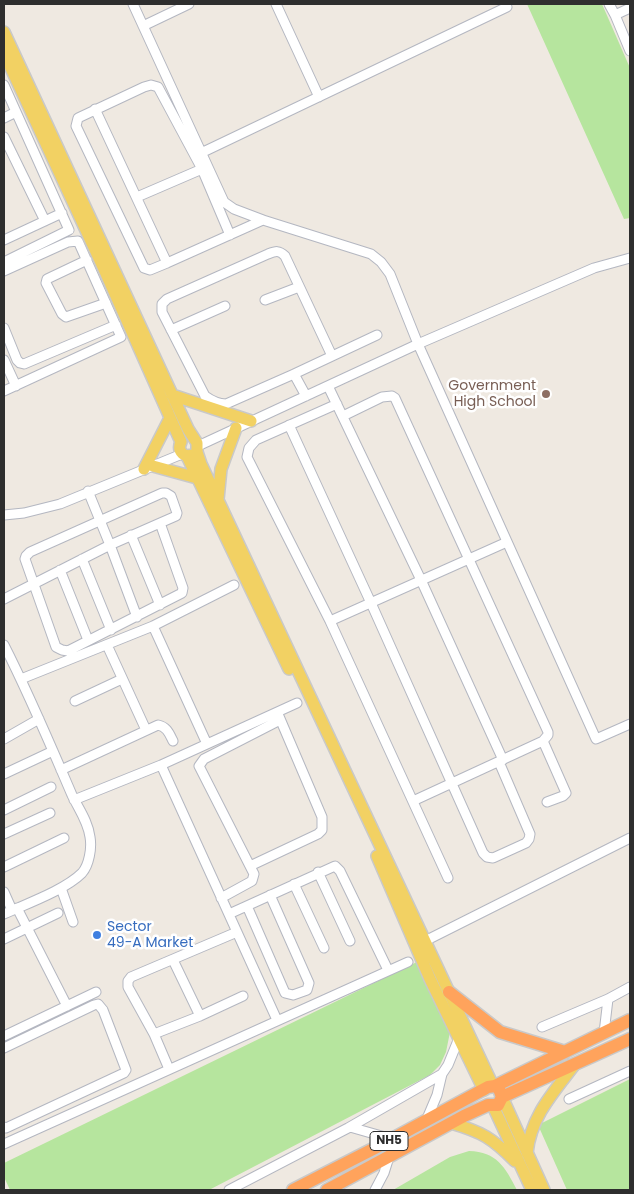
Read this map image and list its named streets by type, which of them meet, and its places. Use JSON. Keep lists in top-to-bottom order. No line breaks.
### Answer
{"streets":{"highway":["NH5"]},"places":["Government High School","Sector 49-A Market"]}
